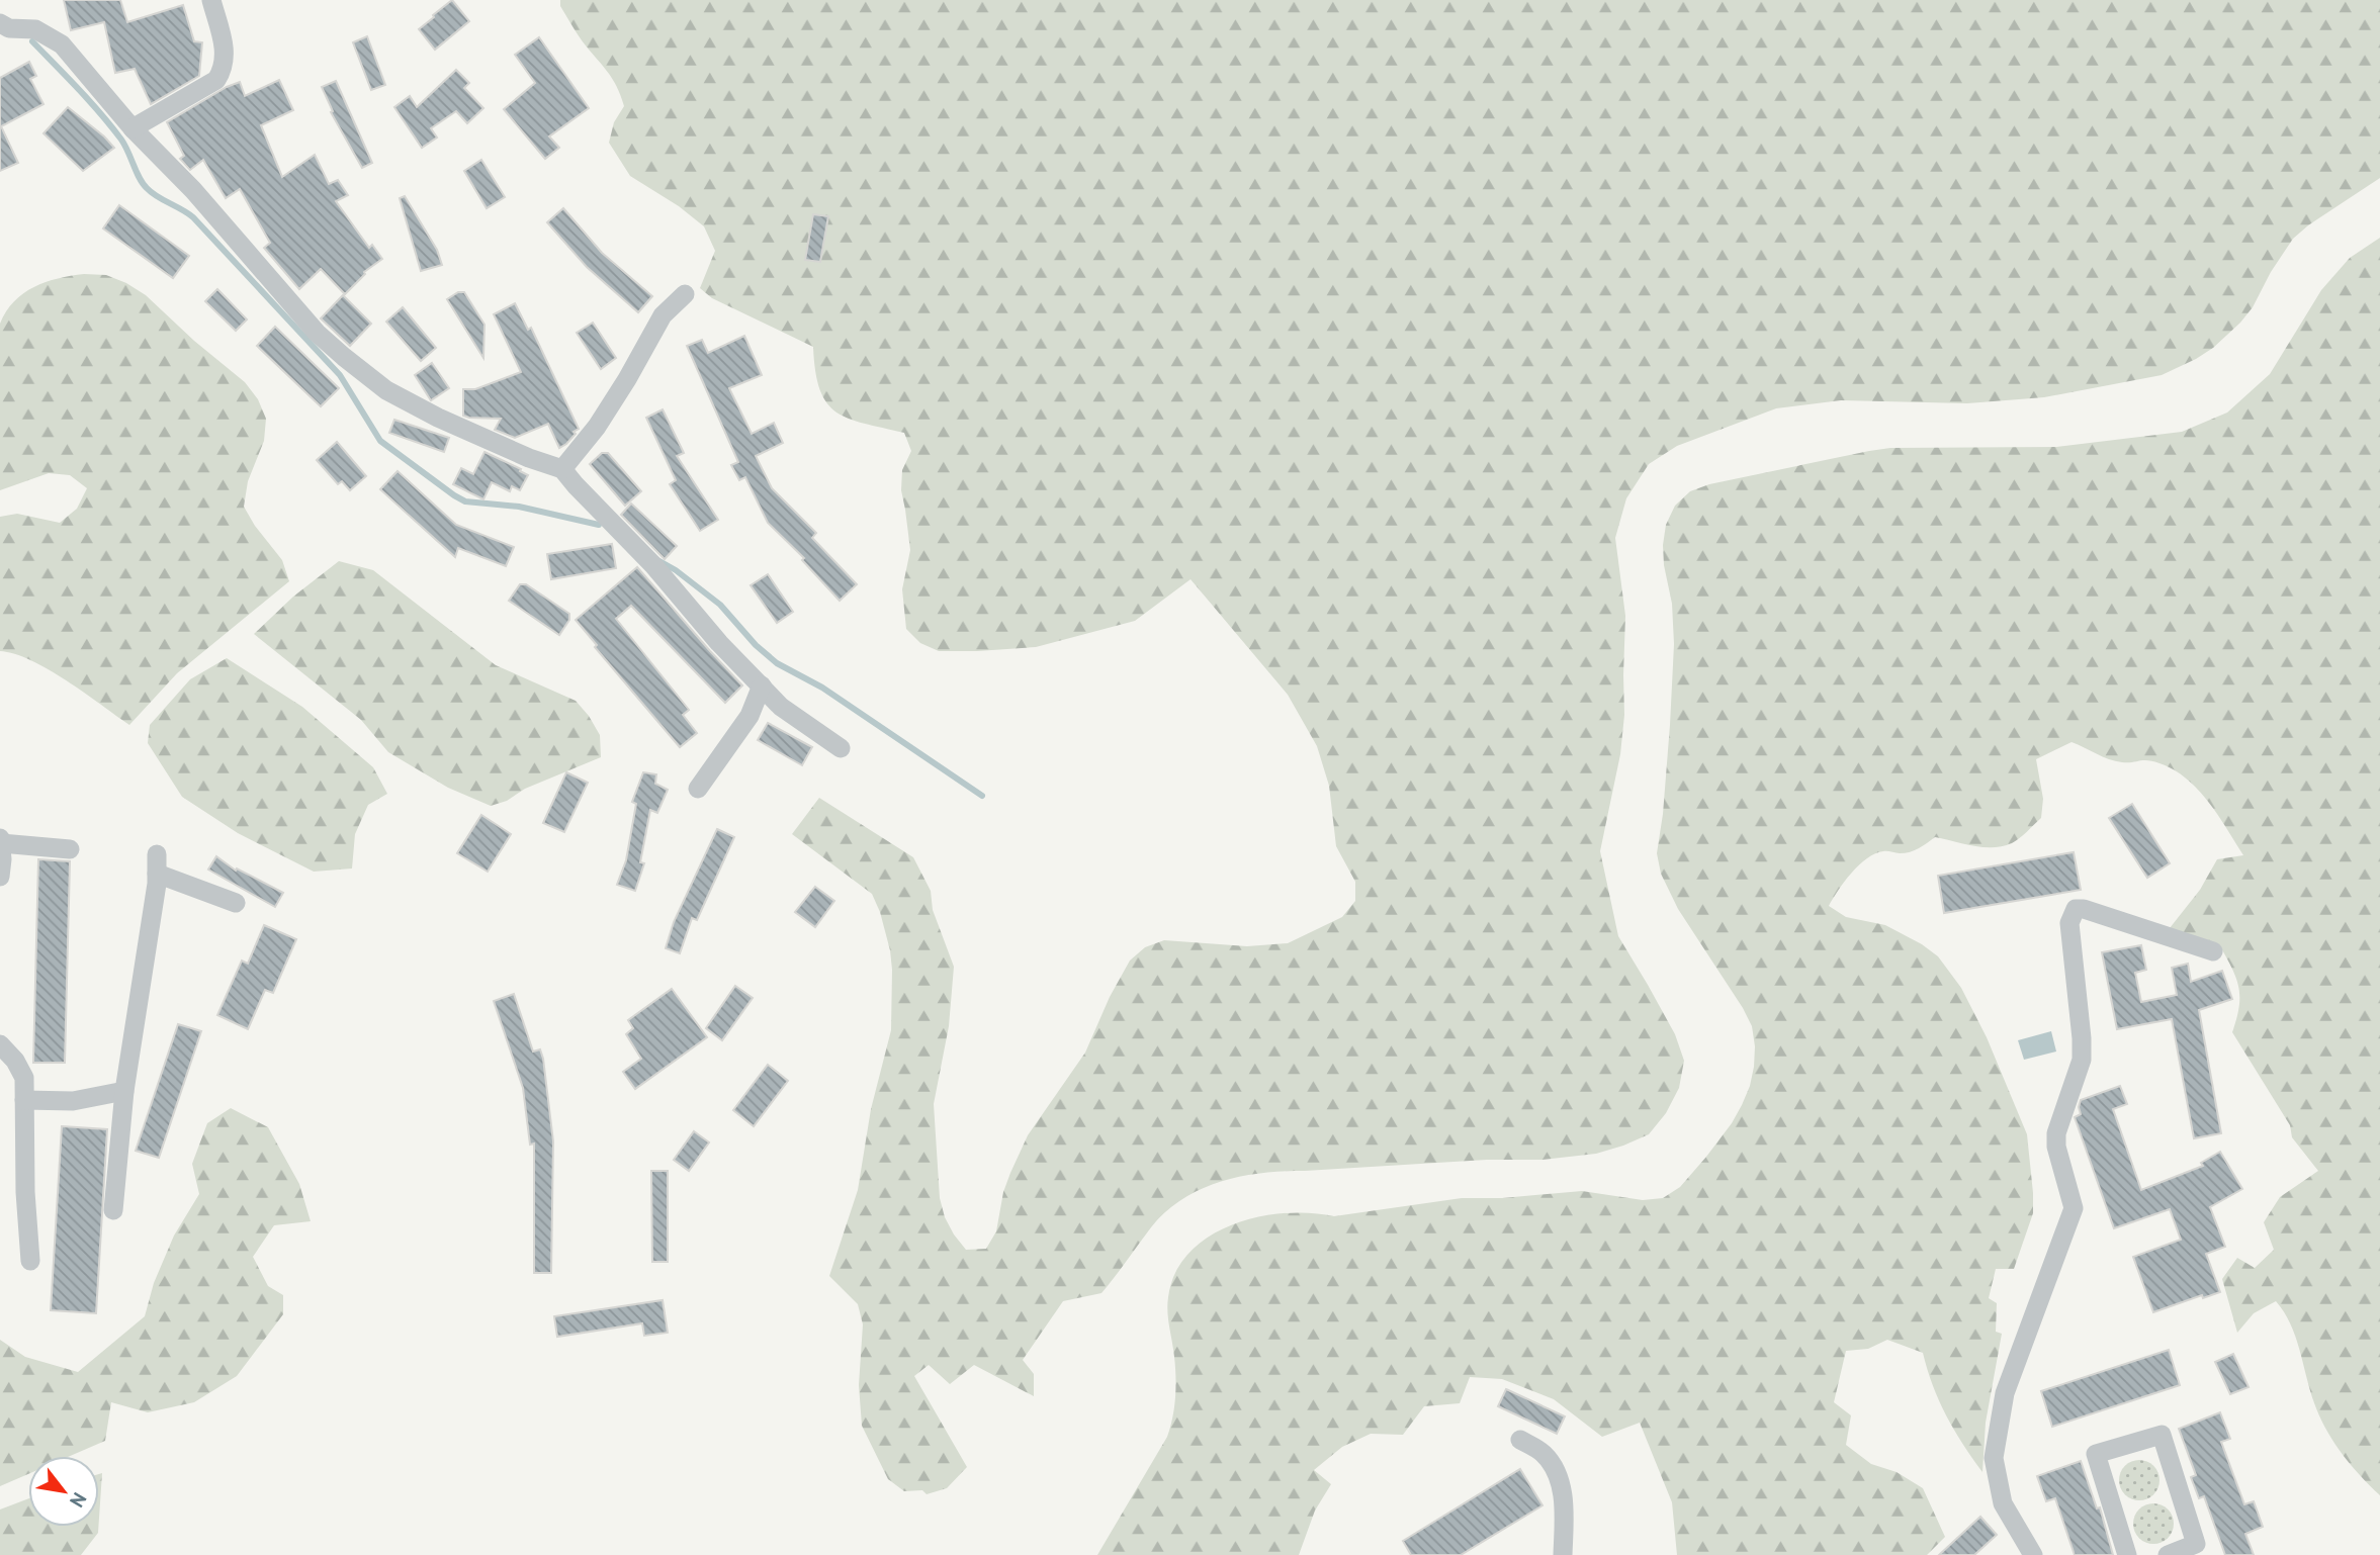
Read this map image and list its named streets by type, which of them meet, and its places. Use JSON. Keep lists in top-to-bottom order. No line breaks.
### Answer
{"north":"bottom right"}
